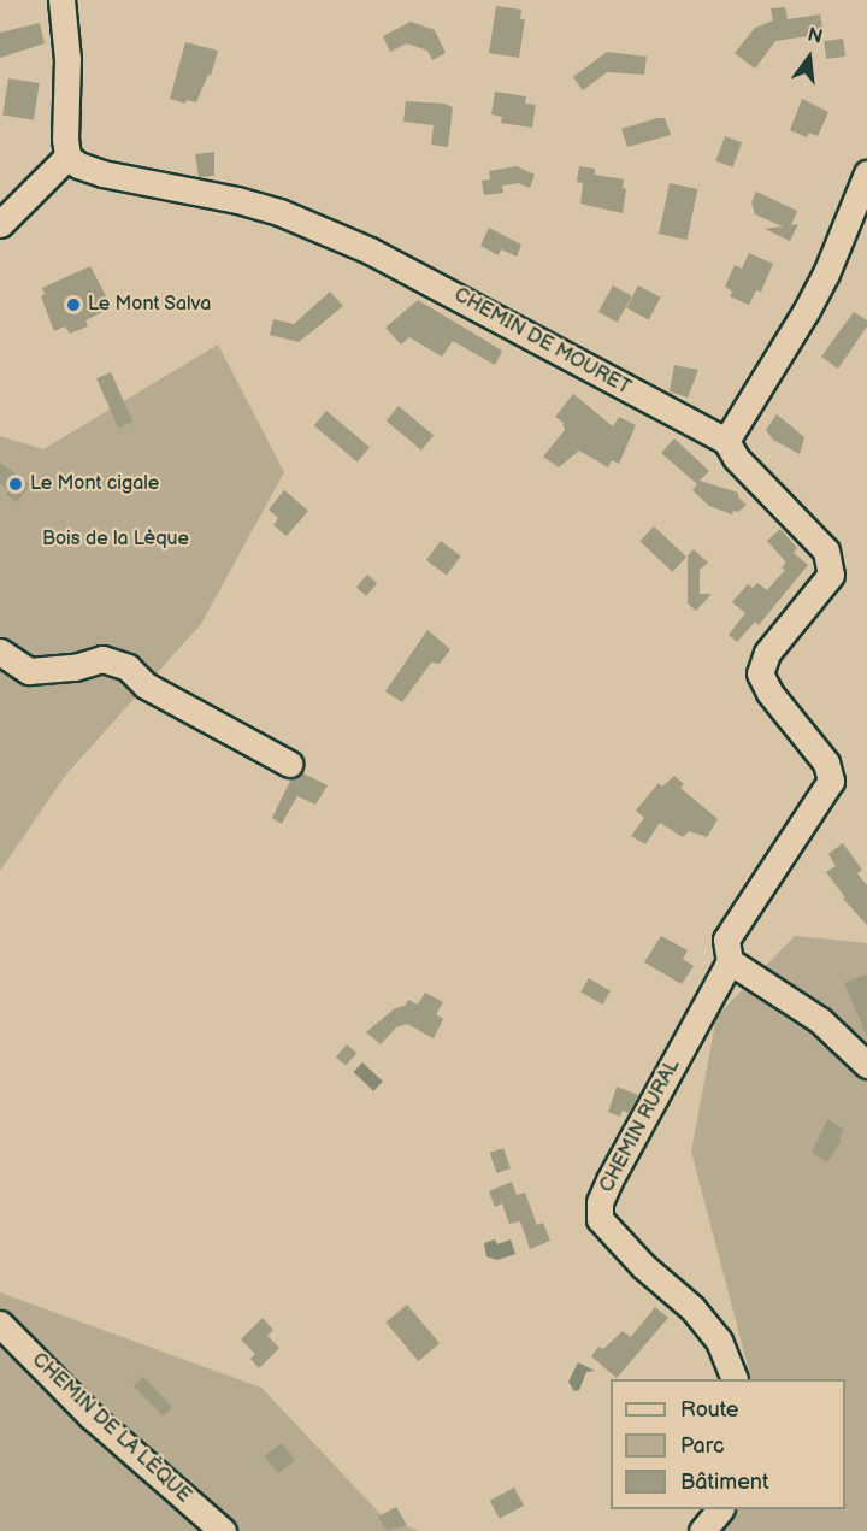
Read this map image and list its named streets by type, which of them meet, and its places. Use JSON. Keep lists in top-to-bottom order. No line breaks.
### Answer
{"streets":{"street":["CHEMIN DE MOURET","CHEMIN RURAL","CHEMIN DE LA LÈQUE"]},"parks":["Bois de la Lèque"],"places":["Le Mont Salva","Le Mont cigale"],"legend":["Route","Parc","Bâtiment"],"north":"top"}
